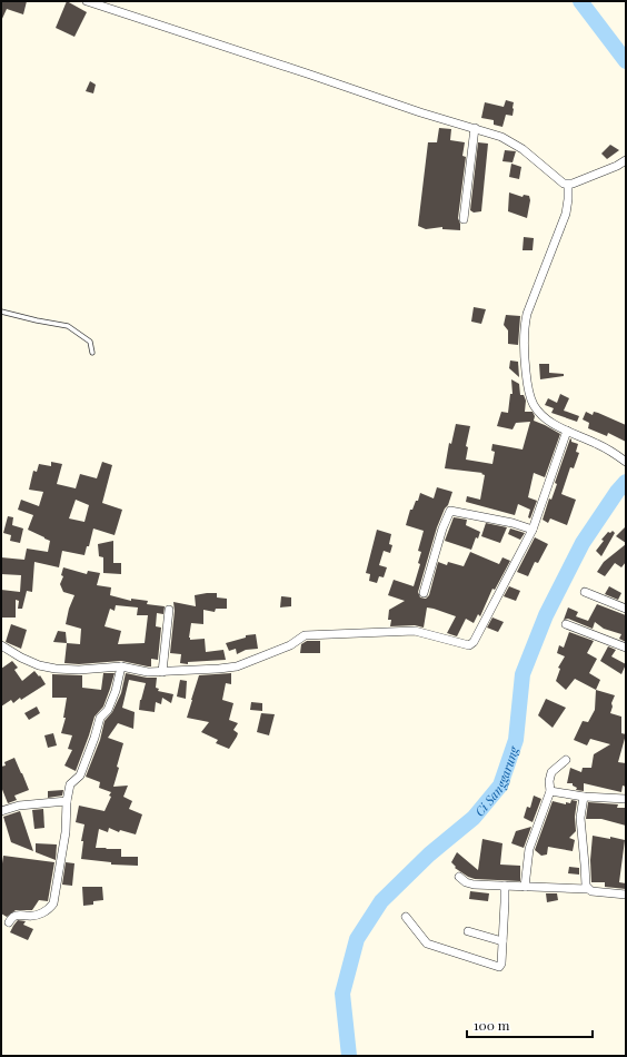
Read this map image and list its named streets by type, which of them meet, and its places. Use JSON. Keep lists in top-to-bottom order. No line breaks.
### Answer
{"water":["Ci Sanggarung"],"scale_bar":"100 m"}
